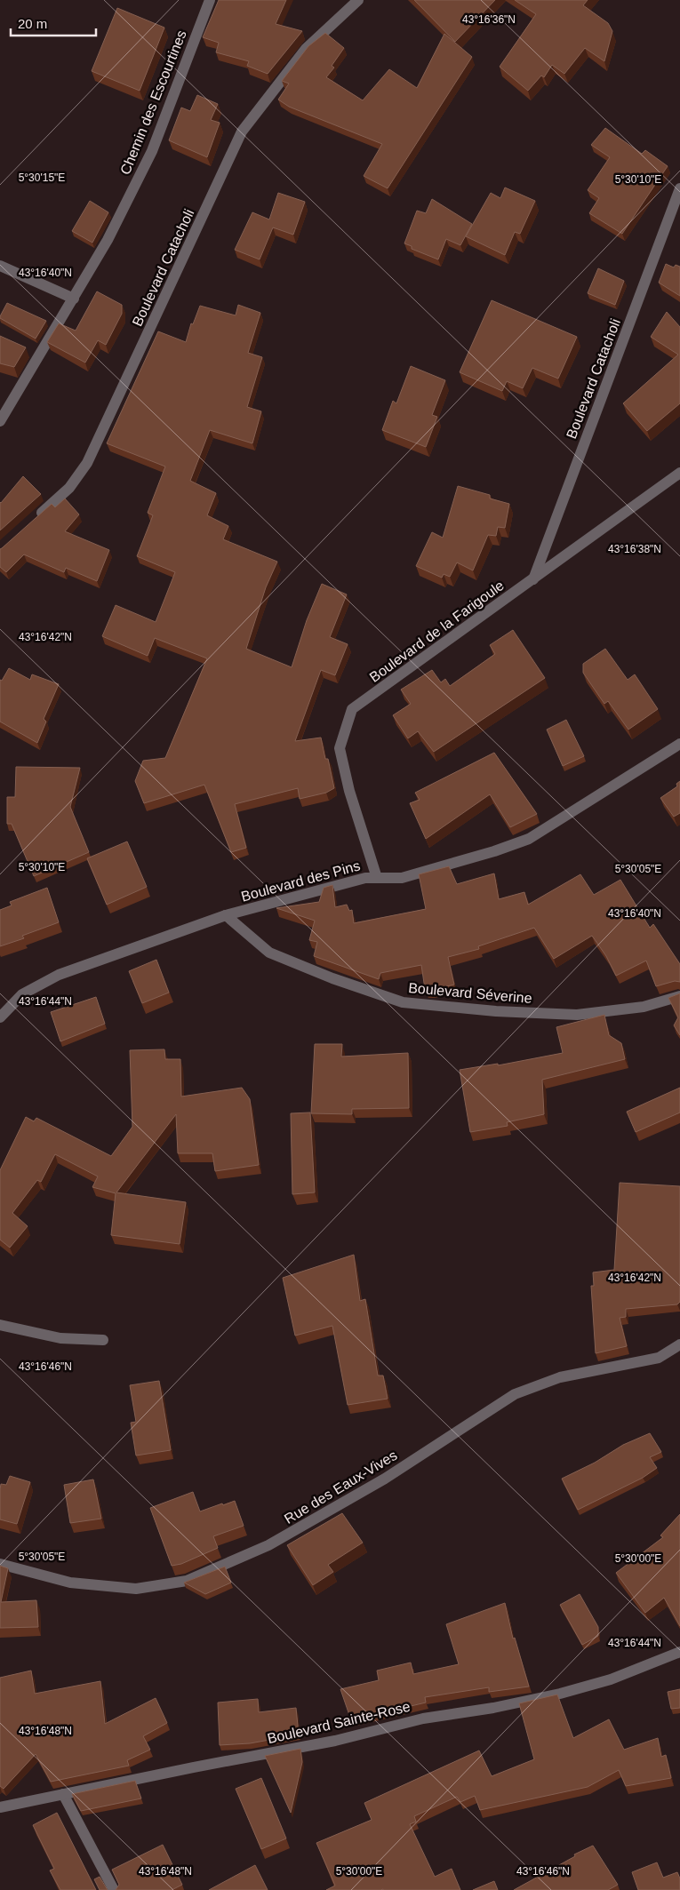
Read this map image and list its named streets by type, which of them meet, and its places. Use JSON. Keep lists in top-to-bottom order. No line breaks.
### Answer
{"streets":{"street":["Chemin des Escourtines","Boulevard Catacholi","Boulevard de la Farigoule","Boulevard des Pins","Boulevard Séverine","Rue des Eaux-Vives","Boulevard Sainte-Rose"]},"crossings":[["Boulevard Catacholi","Boulevard de la Farigoule"],["Boulevard de la Farigoule","Boulevard des Pins"],["Boulevard des Pins","Boulevard Séverine"]],"scale_bar":"20 m","coordinates":["43°16'36\"N","5°30'15\"E","5°30'10\"E","43°16'40\"N","43°16'38\"N","43°16'42\"N","5°30'05\"E","43°16'44\"N","43°16'46\"N","5°30'00\"E","43°16'48\"N"]}
